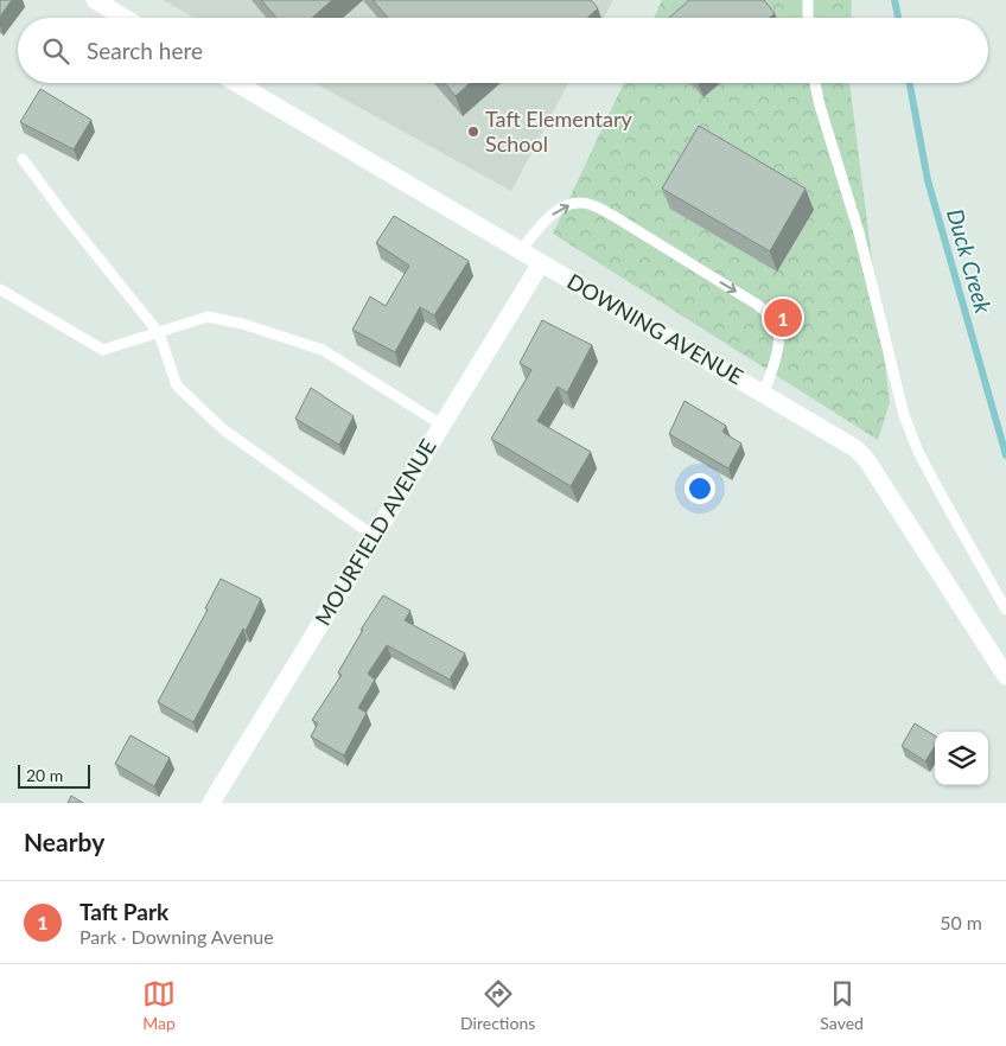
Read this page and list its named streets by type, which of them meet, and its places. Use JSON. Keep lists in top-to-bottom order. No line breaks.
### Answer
{"streets":{"street":["DOWNING AVENUE","MOURFIELD AVENUE"]},"crossings":[["DOWNING AVENUE","MOURFIELD AVENUE"]],"water":["Duck Creek"],"places":["Taft Elementary School"],"scale_bar":"20 m","page":{"search":"Search here","pins":"1","scale":"20 m","heading":"Nearby","list":[{"mark":"1","name":"Taft Park","note":"Park · Downing Avenue","value":"50 m"}],"nav":["Map","Directions","Saved"]}}
